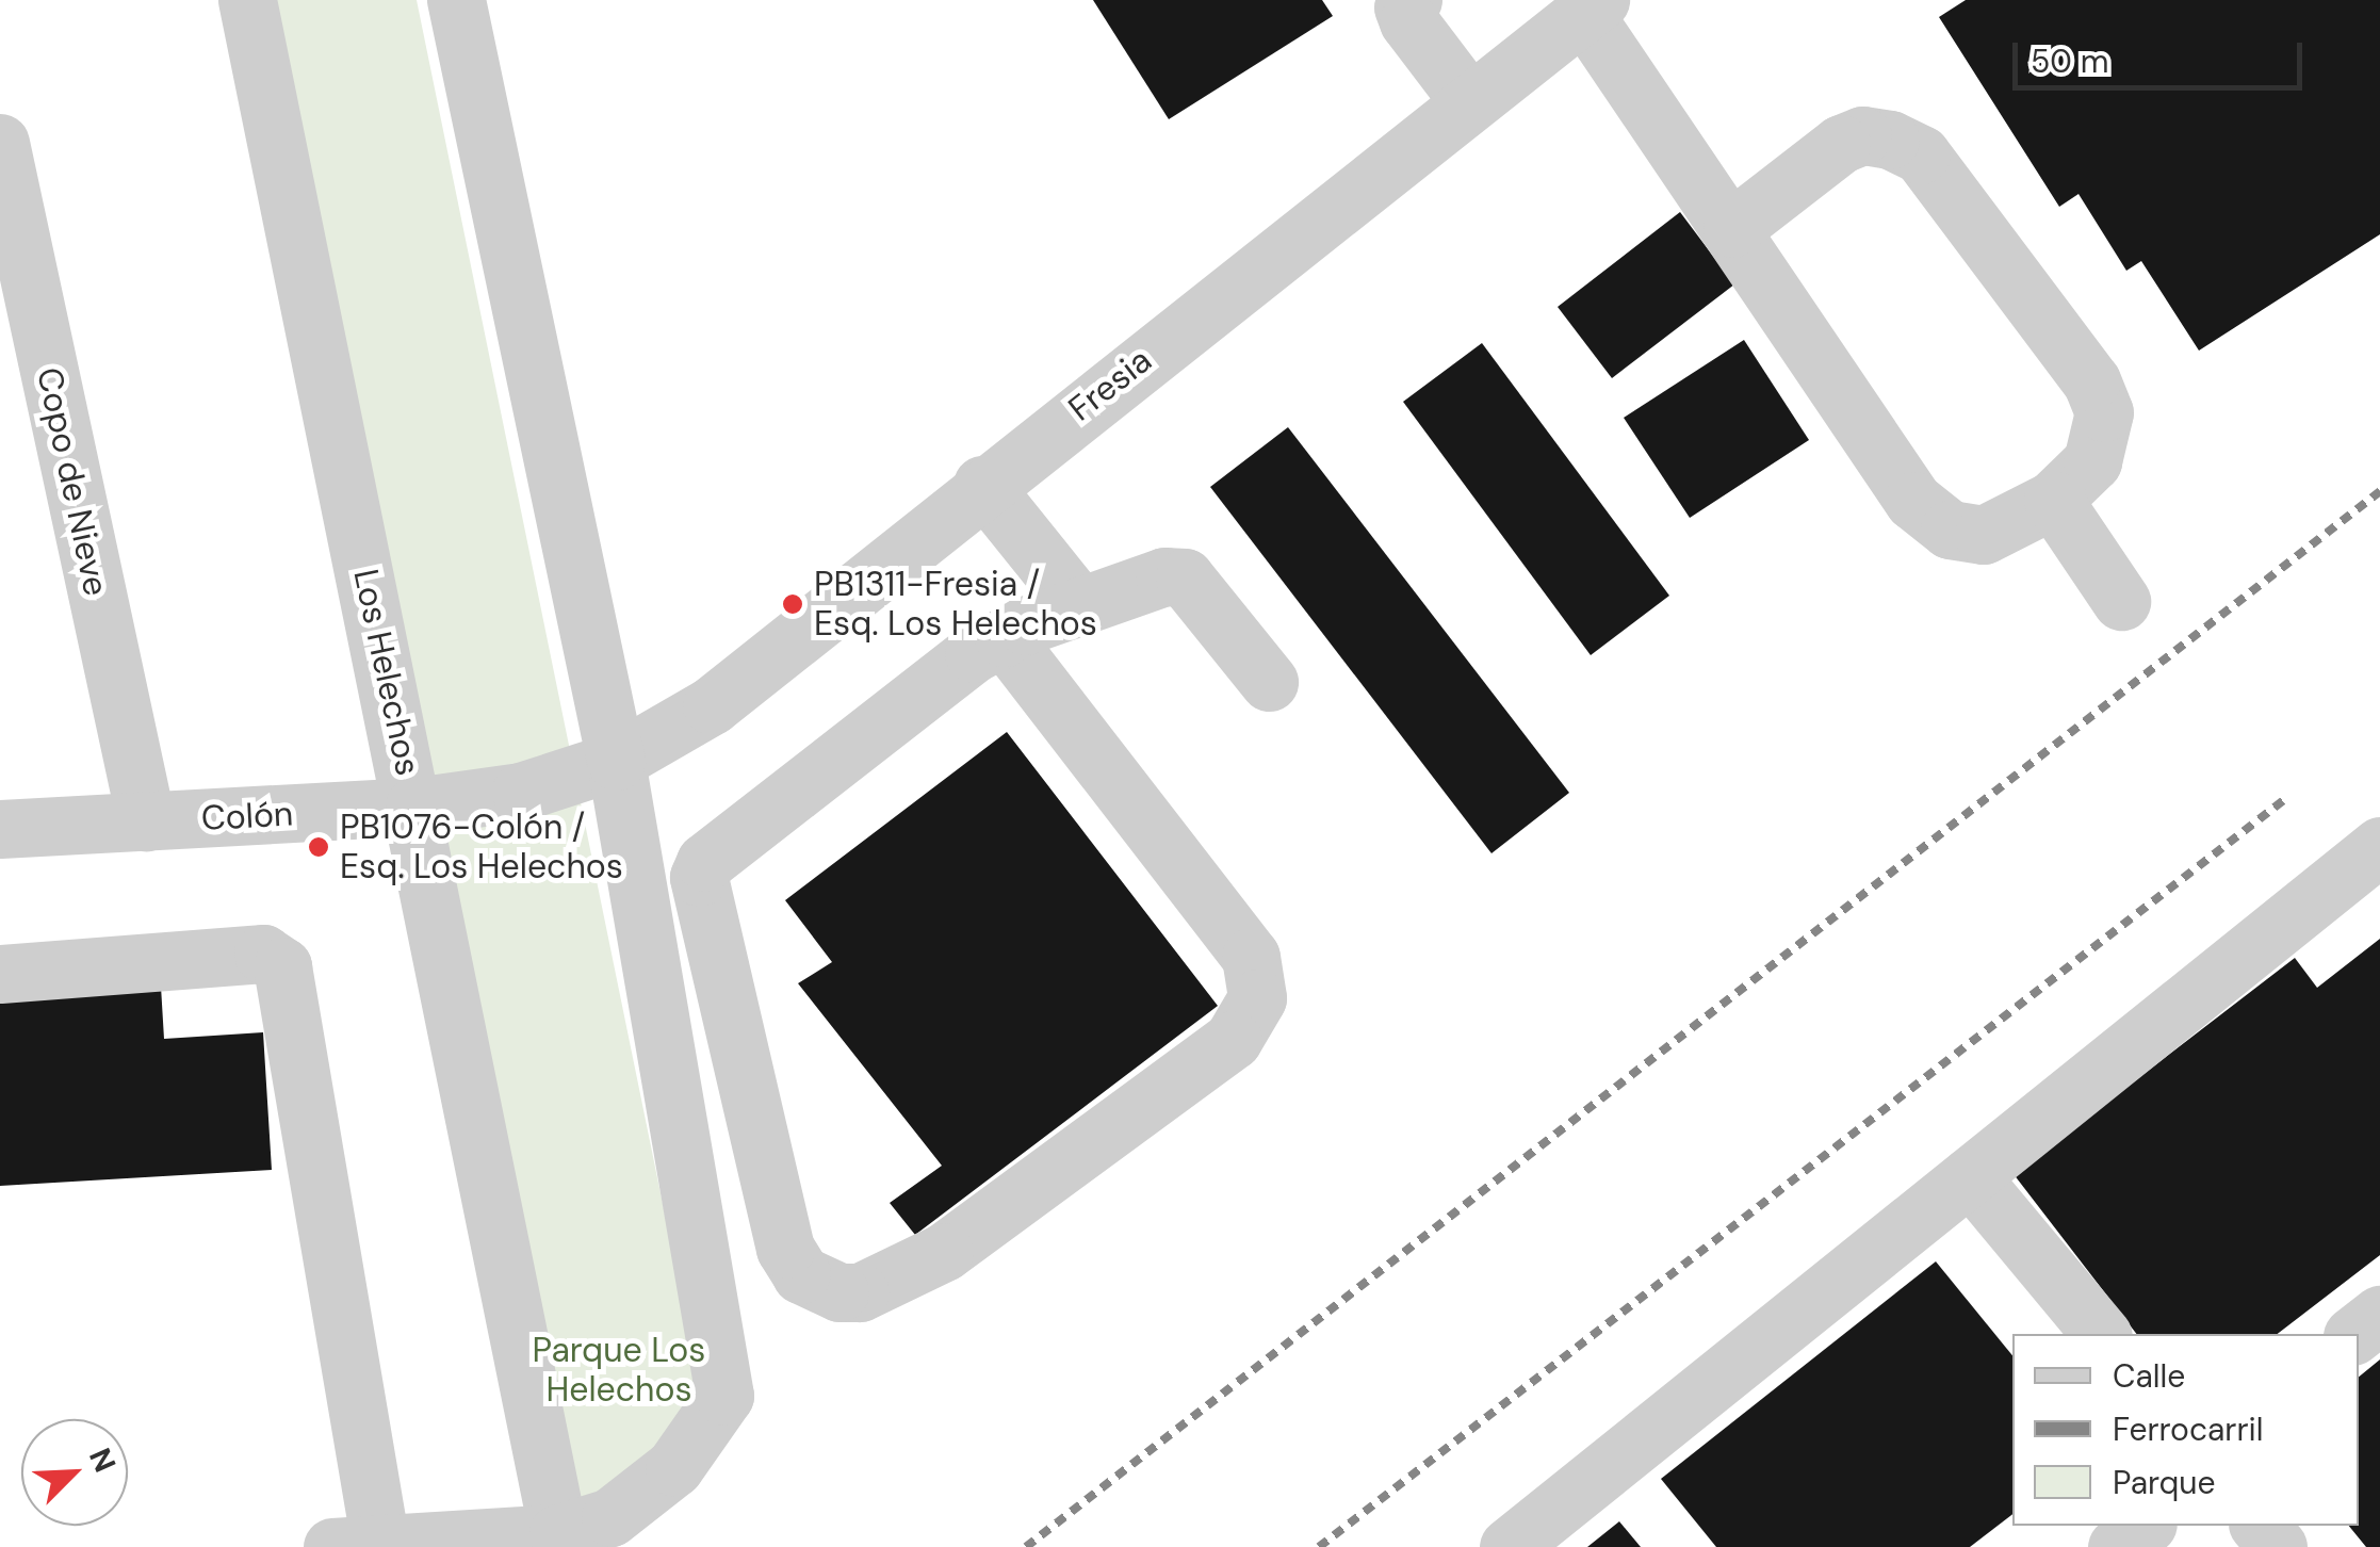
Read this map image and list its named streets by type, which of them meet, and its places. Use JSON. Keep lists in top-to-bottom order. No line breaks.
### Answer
{"streets":{"street":["Fresia","Copo de Nieve","Los Helechos","Colón"]},"crossings":[["Fresia","Colón"],["Copo de Nieve","Colón"],["Los Helechos","Colón"]],"parks":["Parque Los Helechos"],"places":["PB1311-Fresia / Esq. Los Helechos","PB1076-Colón / Esq. Los Helechos"],"legend":["Calle","Ferrocarril","Parque"],"scale_bar":"50 m","north":"top right"}
